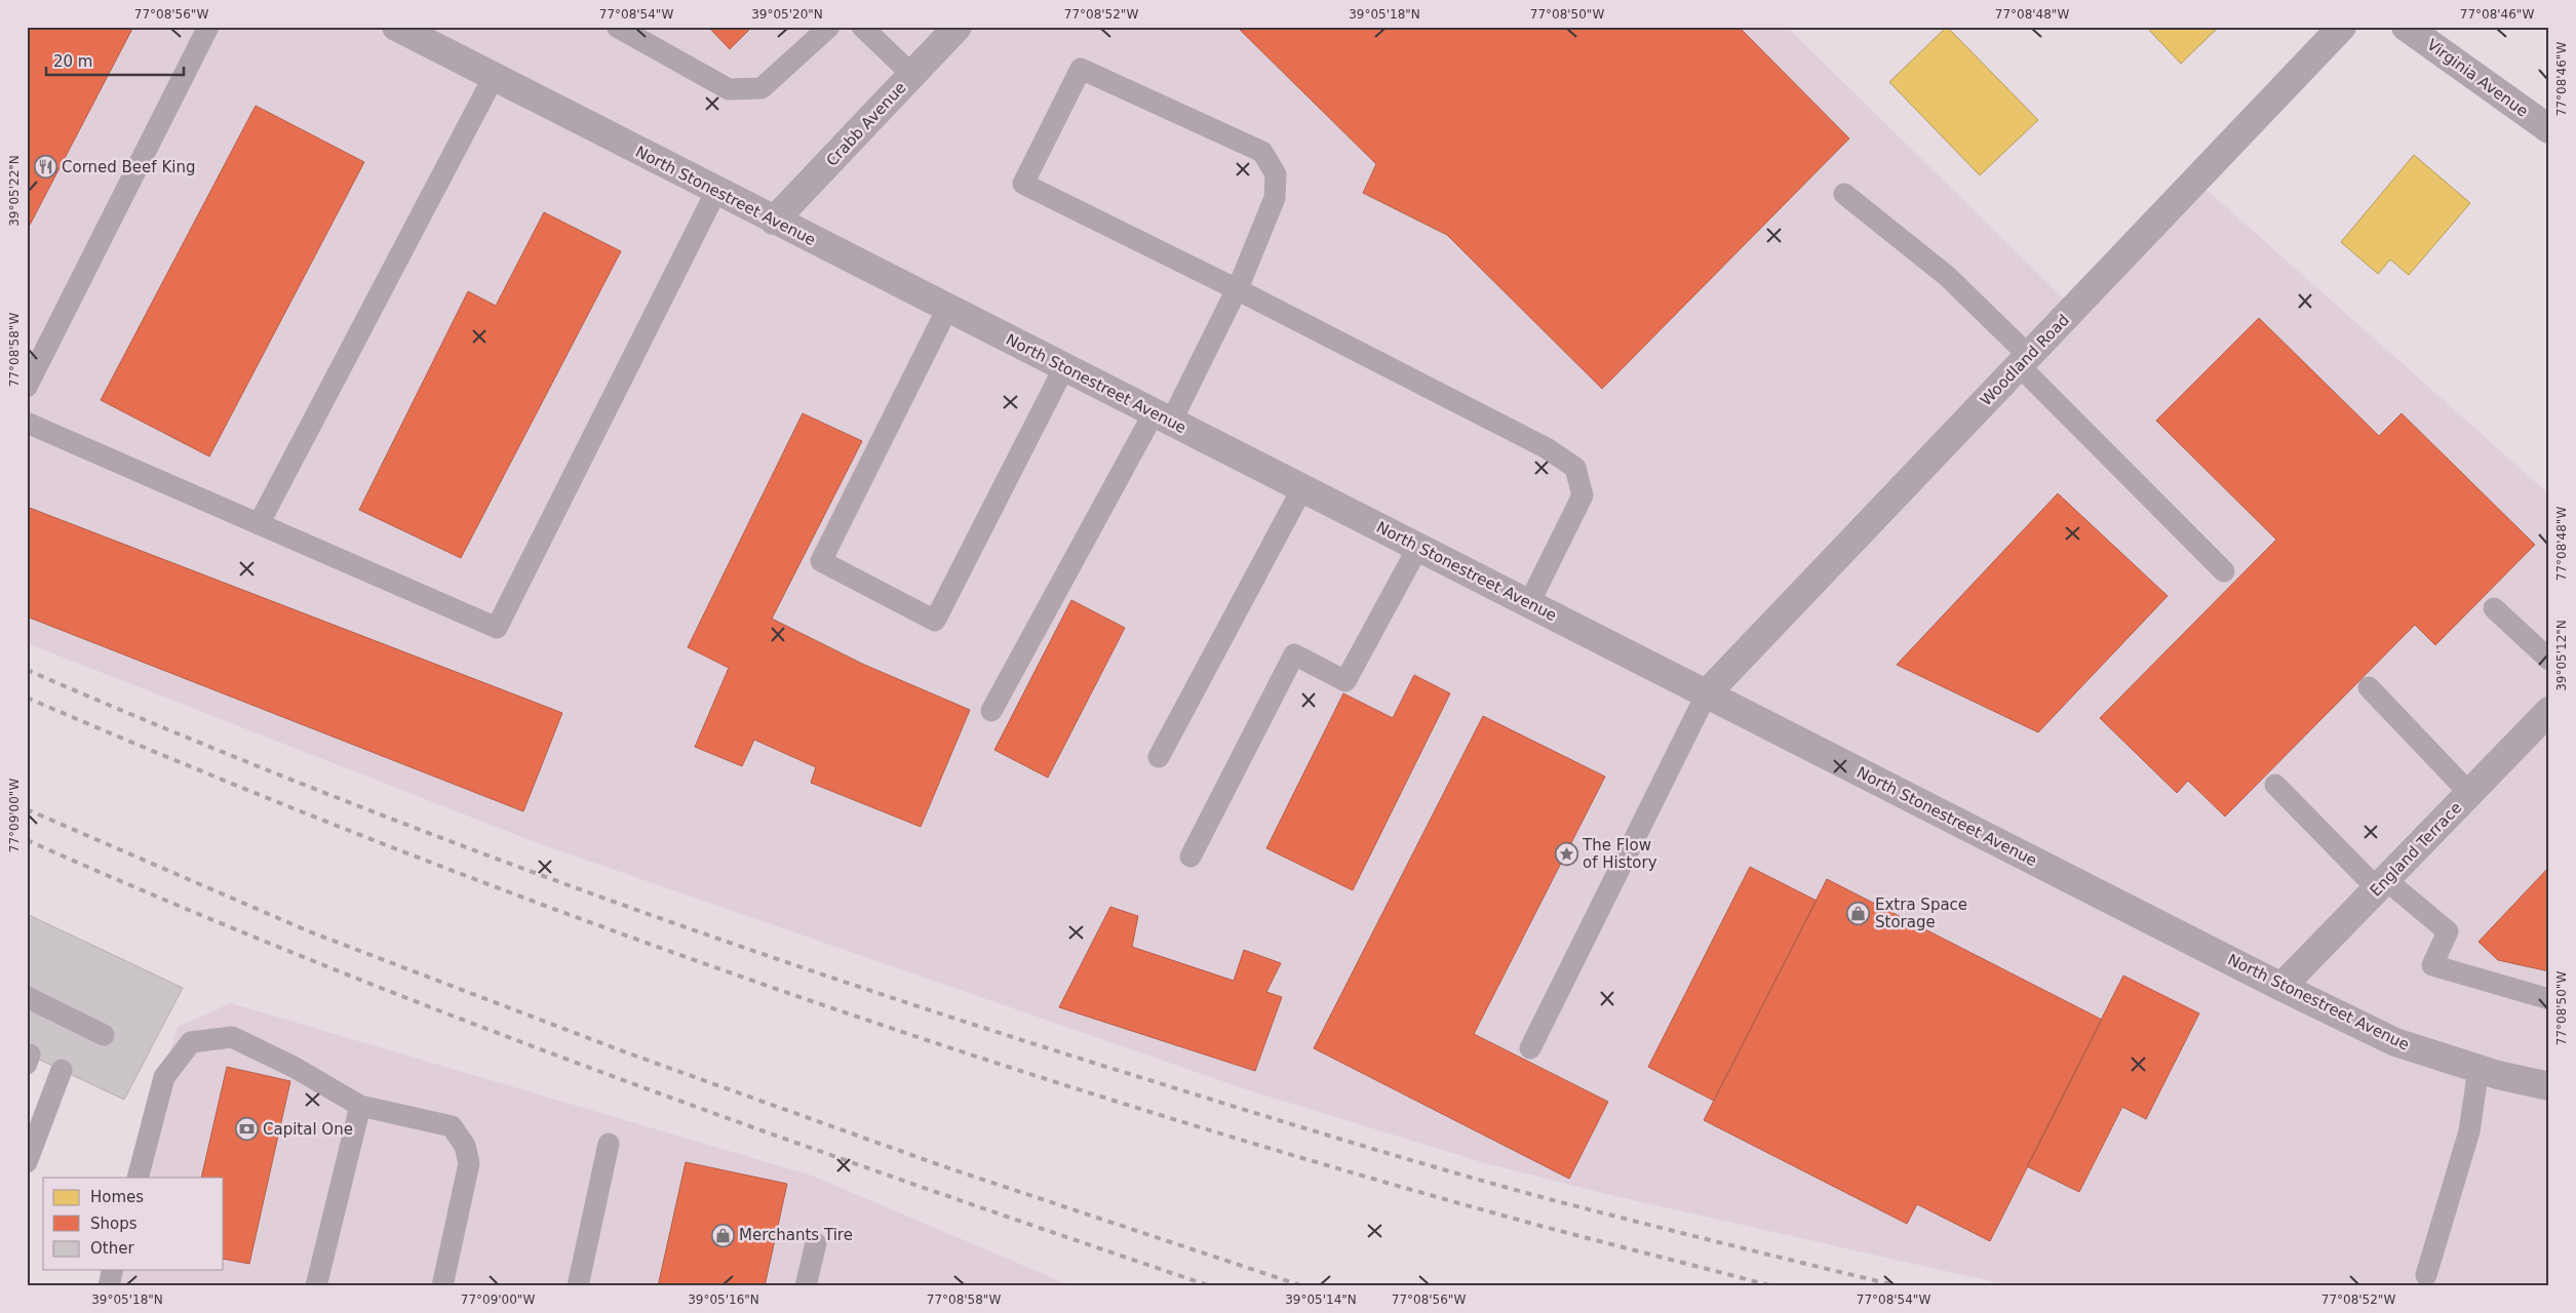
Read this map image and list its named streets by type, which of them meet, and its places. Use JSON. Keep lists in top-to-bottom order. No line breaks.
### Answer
{"streets":{"street":["Virginia Avenue","Crabb Avenue","North Stonestreet Avenue","Woodland Road","England Terrace"]},"crossings":[["Crabb Avenue","North Stonestreet Avenue"],["North Stonestreet Avenue","Woodland Road"],["North Stonestreet Avenue","England Terrace"]],"places":{"restaurant":["Corned Beef King"],"place":["The Flow of History"],"shop":["Extra Space Storage","Merchants Tire"],"bank":["Capital One"]},"legend":["Homes","Shops","Other"],"scale_bar":"20 m","coordinates":["77°08'56\"W","77°08'54\"W","39°05'20\"N","77°08'52\"W","39°05'18\"N","77°08'50\"W","77°08'48\"W","77°08'46\"W","39°05'22\"N","77°08'58\"W","39°05'12\"N","77°09'00\"W","39°05'16\"N","39°05'14\"N"]}
